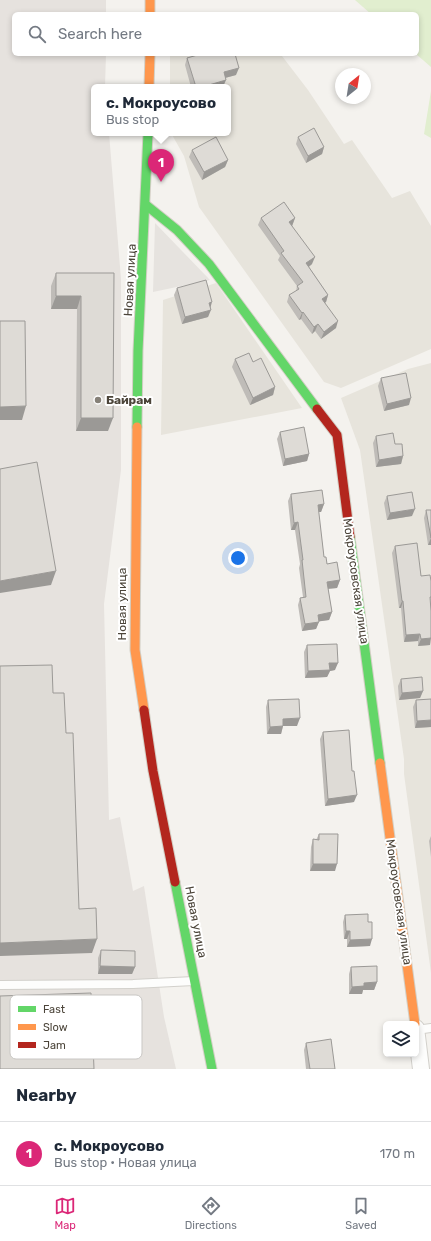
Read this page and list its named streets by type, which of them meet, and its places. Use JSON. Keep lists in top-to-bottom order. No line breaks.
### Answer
{"streets":{"main road":["Новая улица","Мокроусовская улица"]},"crossings":[["Новая улица","Мокроусовская улица"]],"places":["Байрам"],"legend":["Fast","Slow","Jam"],"north":"top right","page":{"search":"Search here","popup":["с. Мокроусово","Bus stop"],"pins":"1","heading":"Nearby","list":[{"mark":"1","name":"с. Мокроусово","note":"Bus stop · Новая улица","value":"170 m"}],"nav":["Map","Directions","Saved"]}}
